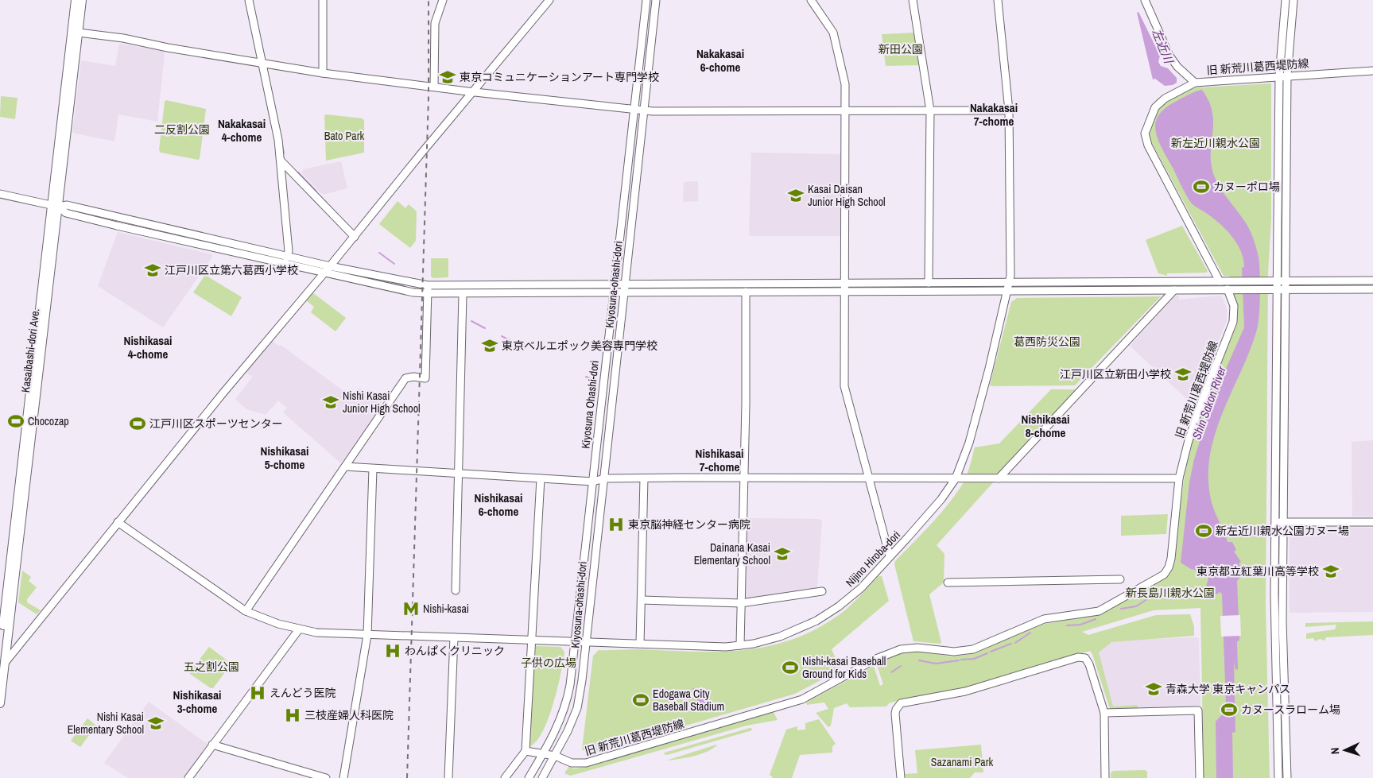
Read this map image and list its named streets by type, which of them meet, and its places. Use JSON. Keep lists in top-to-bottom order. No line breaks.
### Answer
{"streets":{"main road":["Kasaibashi-dori Ave."],"street":["旧 新荒川葛西堤防線","Kiyosuna-ohashi-dori","Kiyosuna Ohashi-dori","Nijino Hiroba-dori"]},"crossings":[["旧 新荒川葛西堤防線","Kiyosuna-ohashi-dori"],["旧 新荒川葛西堤防線","Kiyosuna Ohashi-dori"],["Kiyosuna-ohashi-dori","Nijino Hiroba-dori"],["Kiyosuna Ohashi-dori","Nijino Hiroba-dori"]],"districts":["Nakakasai 6-chome","Nakakasai 7-chome","Nakakasai 4-chome","Nishikasai 4-chome","Nishikasai 8-chome","Nishikasai 5-chome","Nishikasai 7-chome","Nishikasai 6-chome","Nishikasai 3-chome"],"water":["左近川","Shin Sakon River"],"parks":["新田公園","二反割公園","Bato Park","新左近川親水公園","葛西防災公園","新長島川親水公園","子供の広場","五之割公園","Sazanami Park"],"places":{"school or university":["東京コミュニケーションアート専門学校","Kasai Daisan Junior High School","江戸川区立第六葛西小学校","東京ベルエポック美容専門学校","江戸川区立新田小学校","Nishi Kasai Junior High School","Dainana Kasai Elementary School","東京都立紅葉川高等学校","青森大学 東京キャンパス","Nishi Kasai Elementary School"],"sports":["カヌーポロ場","Chocozap","江戸川区スポーツセンター","新左近川親水公園カヌー場","Nishi-kasai Baseball Ground for Kids","Edogawa City Baseball Stadium","カヌースラローム場"],"hospital":["東京脳神経センター病院","わんぱくクリニック","えんどう医院","三枝産婦人科医院"],"metro station":["Nishi-kasai"]},"north":"left"}
